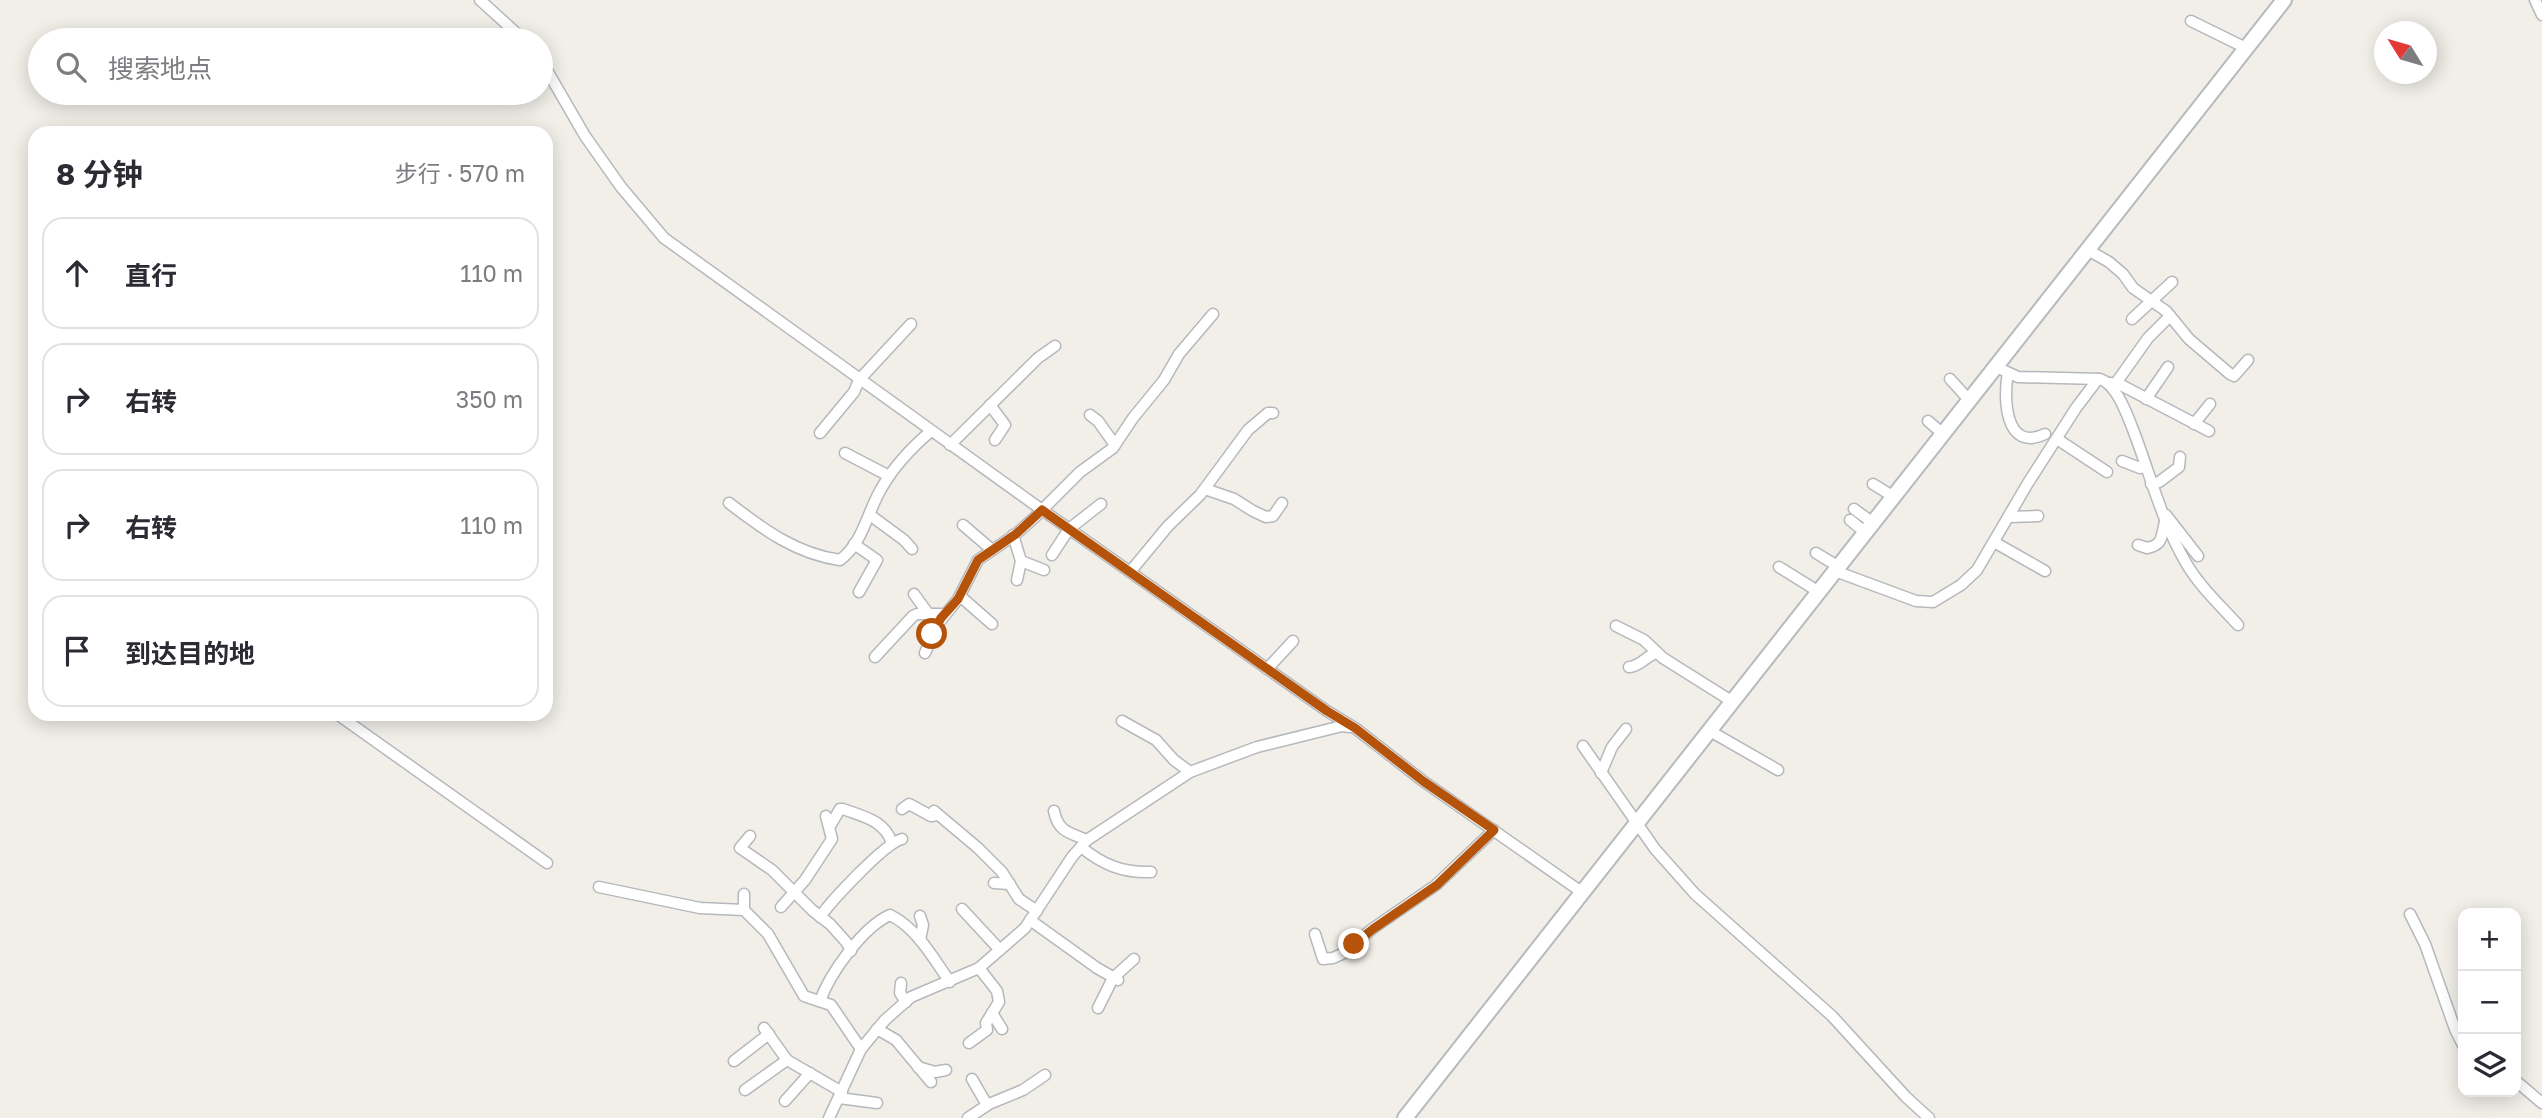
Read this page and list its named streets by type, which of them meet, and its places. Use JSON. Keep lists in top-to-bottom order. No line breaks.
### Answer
{"north":"top left","page":{"search":"搜索地点","heading":["8 分钟","步行 · 570 m"],"list":[["直行","110 m"],["右转","350 m"],["右转","110 m"],"到达目的地"],"map_buttons":["+","−"]}}
